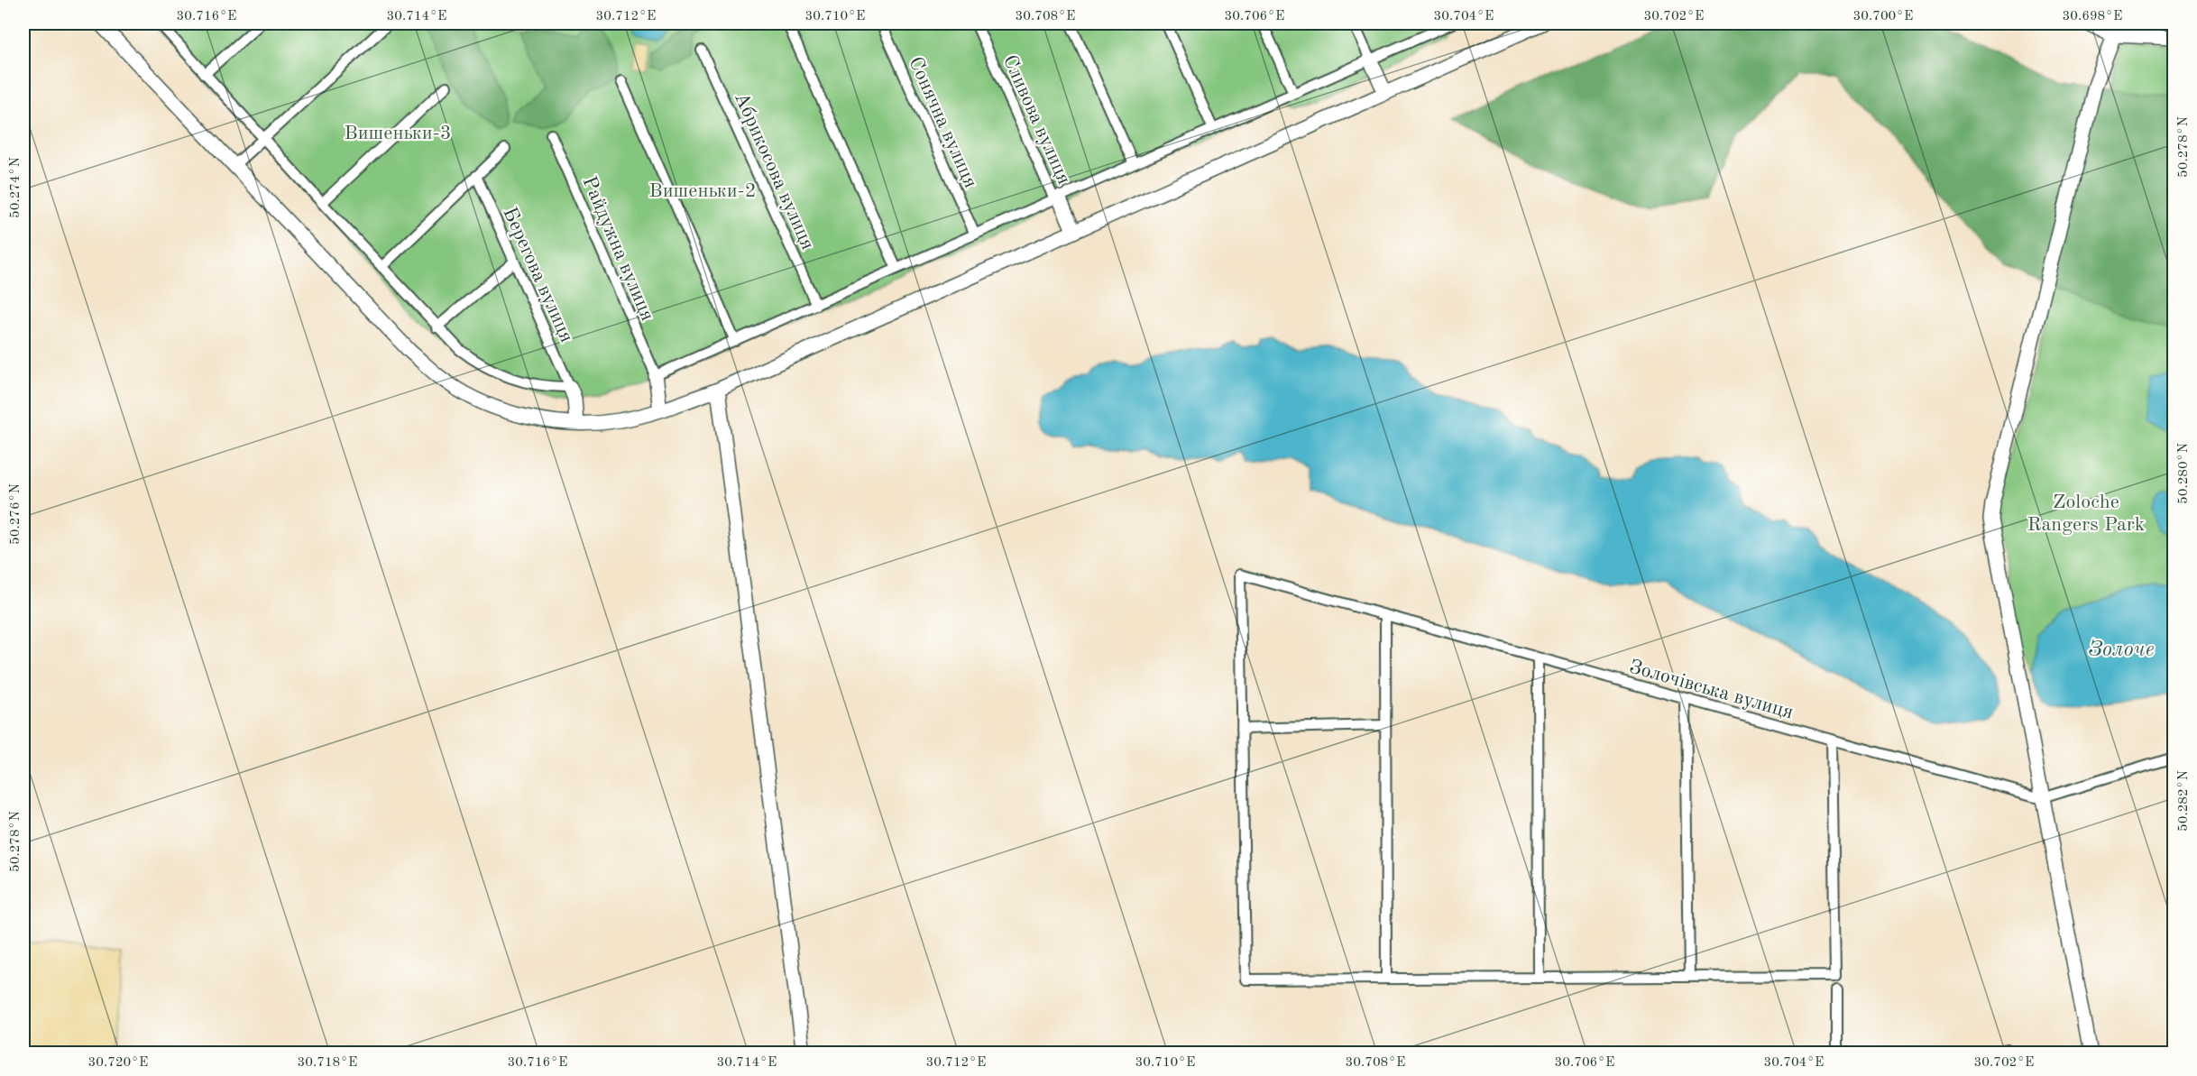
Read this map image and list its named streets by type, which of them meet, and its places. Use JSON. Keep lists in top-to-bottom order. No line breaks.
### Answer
{"streets":{"street":["Сливова вулиця","Сонячна вулиця","Абрикосова вулиця","Райдужна вулиця","Берегова вулиця","Золочівська вулиця"]},"water":["Золоче"],"parks":["Вишеньки-3","Вишеньки-2","Zoloche Rangers Park"],"coordinates":["30.716°E","30.714°E","30.712°E","30.710°E","30.708°E","30.706°E","30.704°E","30.702°E","30.700°E","30.698°E","50.278°N","50.274°N","50.280°N","50.276°N","50.282°N","30.720°E","30.718°E"]}
